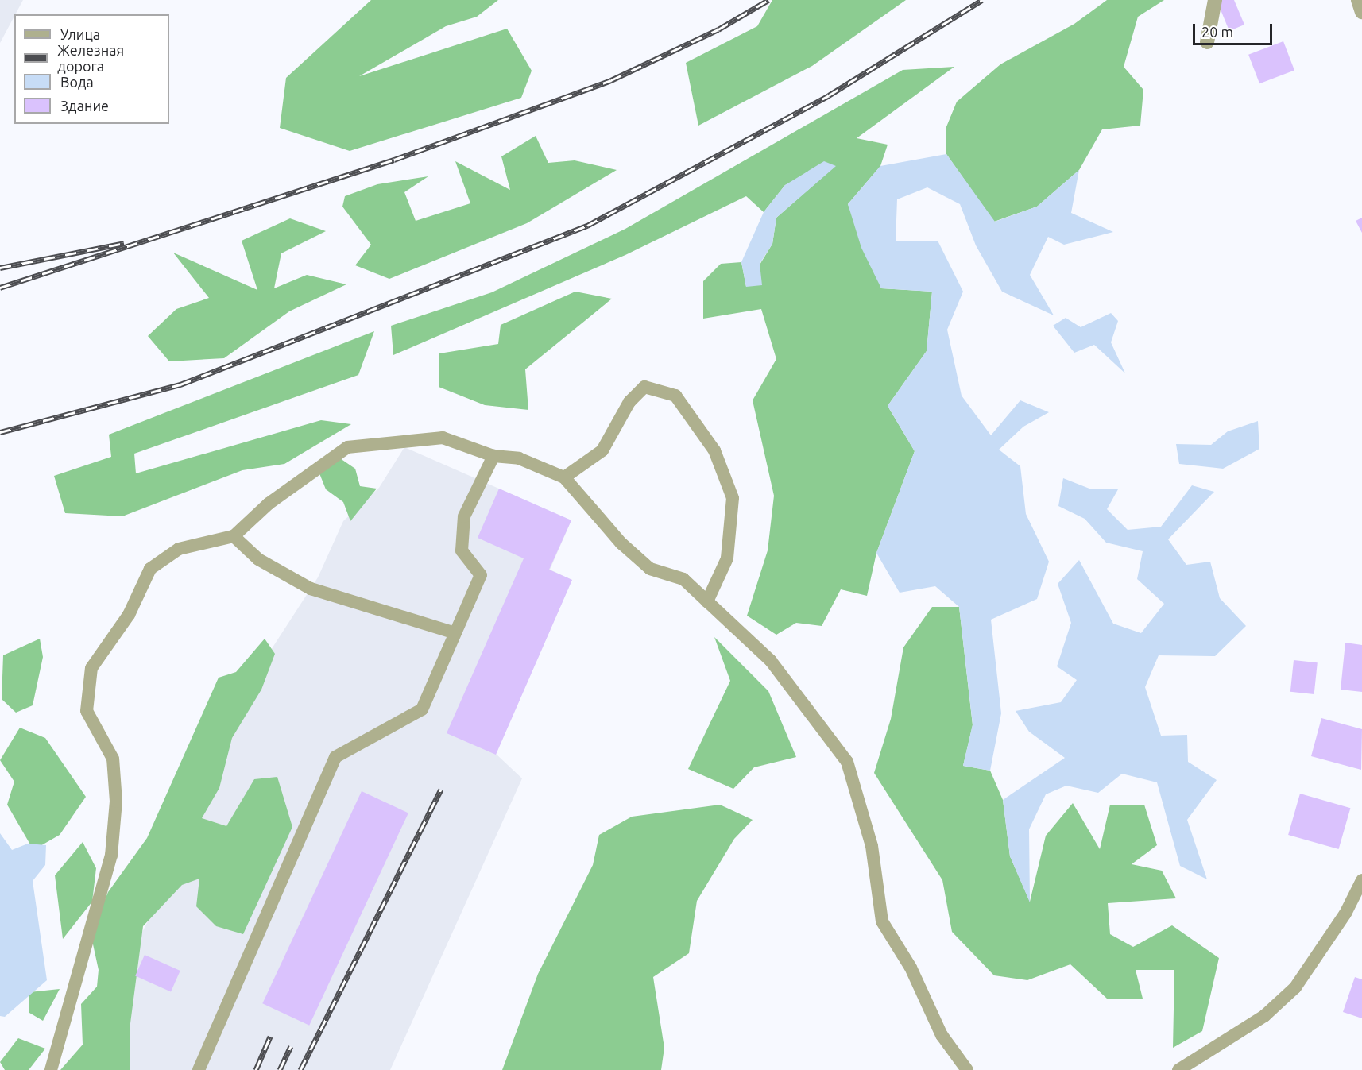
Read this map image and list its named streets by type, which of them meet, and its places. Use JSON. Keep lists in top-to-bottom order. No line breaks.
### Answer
{"legend":["Улица","Железная дорога","Вода","Здание"],"scale_bar":"20 m"}
